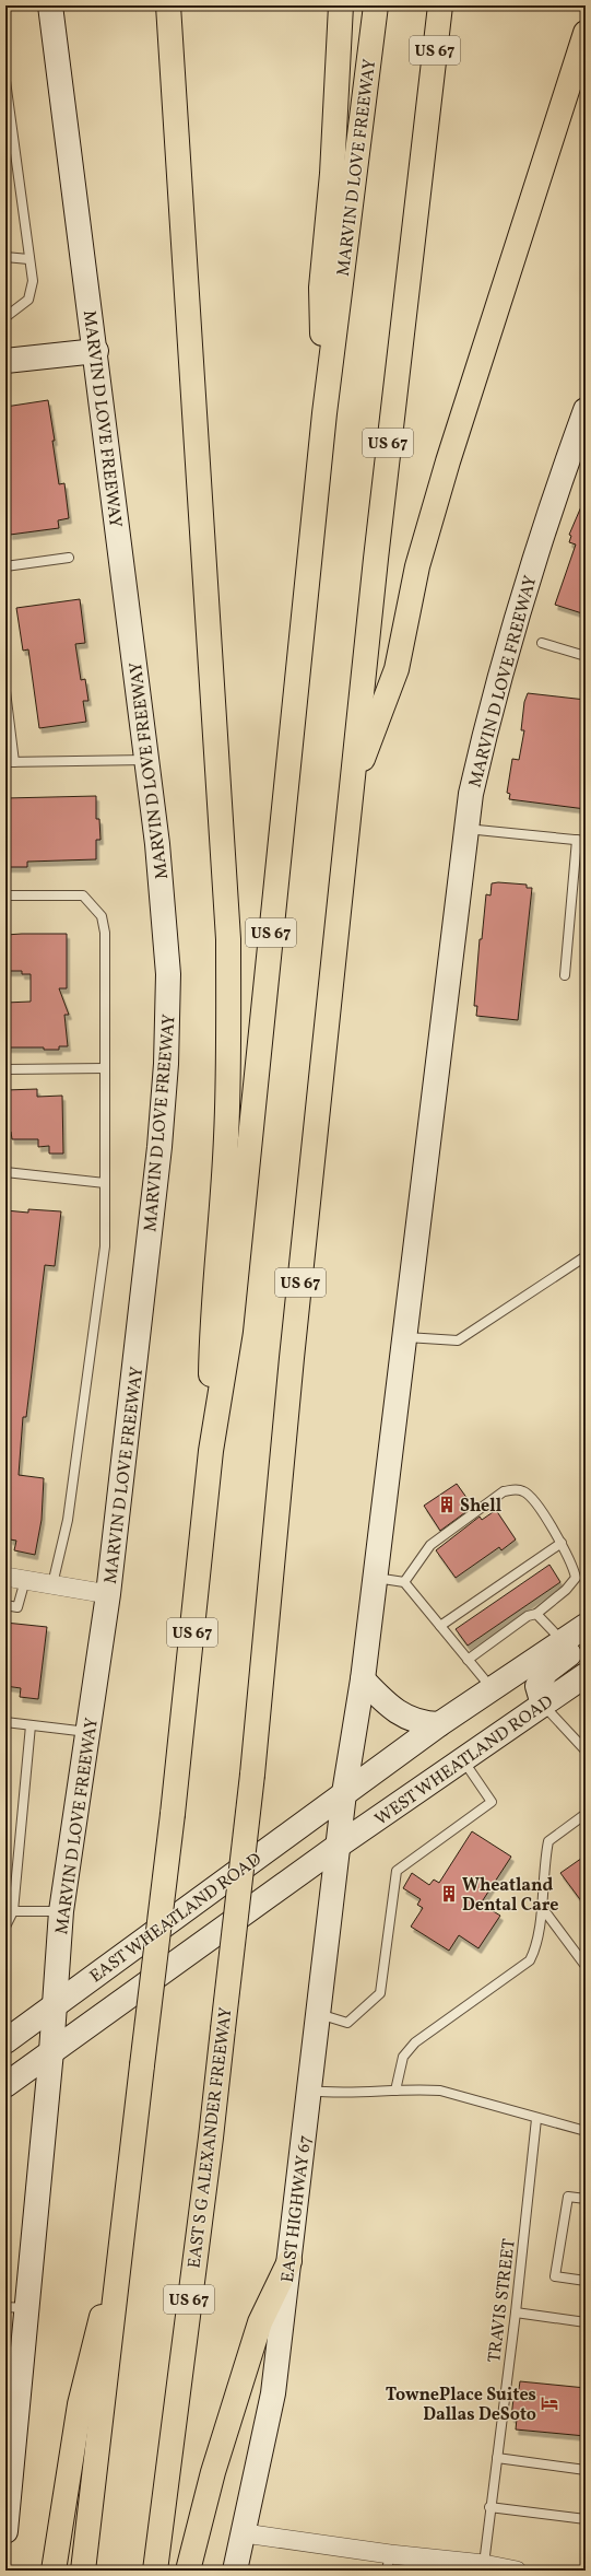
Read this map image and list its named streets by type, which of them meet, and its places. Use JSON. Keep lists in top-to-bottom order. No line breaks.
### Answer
{"streets":{"highway":["US 67","MARVIN D LOVE FREEWAY","EAST S G ALEXANDER FREEWAY"],"main road":["WEST WHEATLAND ROAD","EAST WHEATLAND ROAD","EAST HIGHWAY 67"],"lane":["TRAVIS STREET"]},"crossings":[["US 67","MARVIN D LOVE FREEWAY"],["US 67","EAST S G ALEXANDER FREEWAY"],["MARVIN D LOVE FREEWAY","WEST WHEATLAND ROAD"],["MARVIN D LOVE FREEWAY","EAST WHEATLAND ROAD"],["MARVIN D LOVE FREEWAY","EAST HIGHWAY 67"],["WEST WHEATLAND ROAD","EAST HIGHWAY 67"]],"places":{"building":["Shell","Wheatland Dental Care"],"hotel":["TownePlace Suites Dallas DeSoto"]}}
